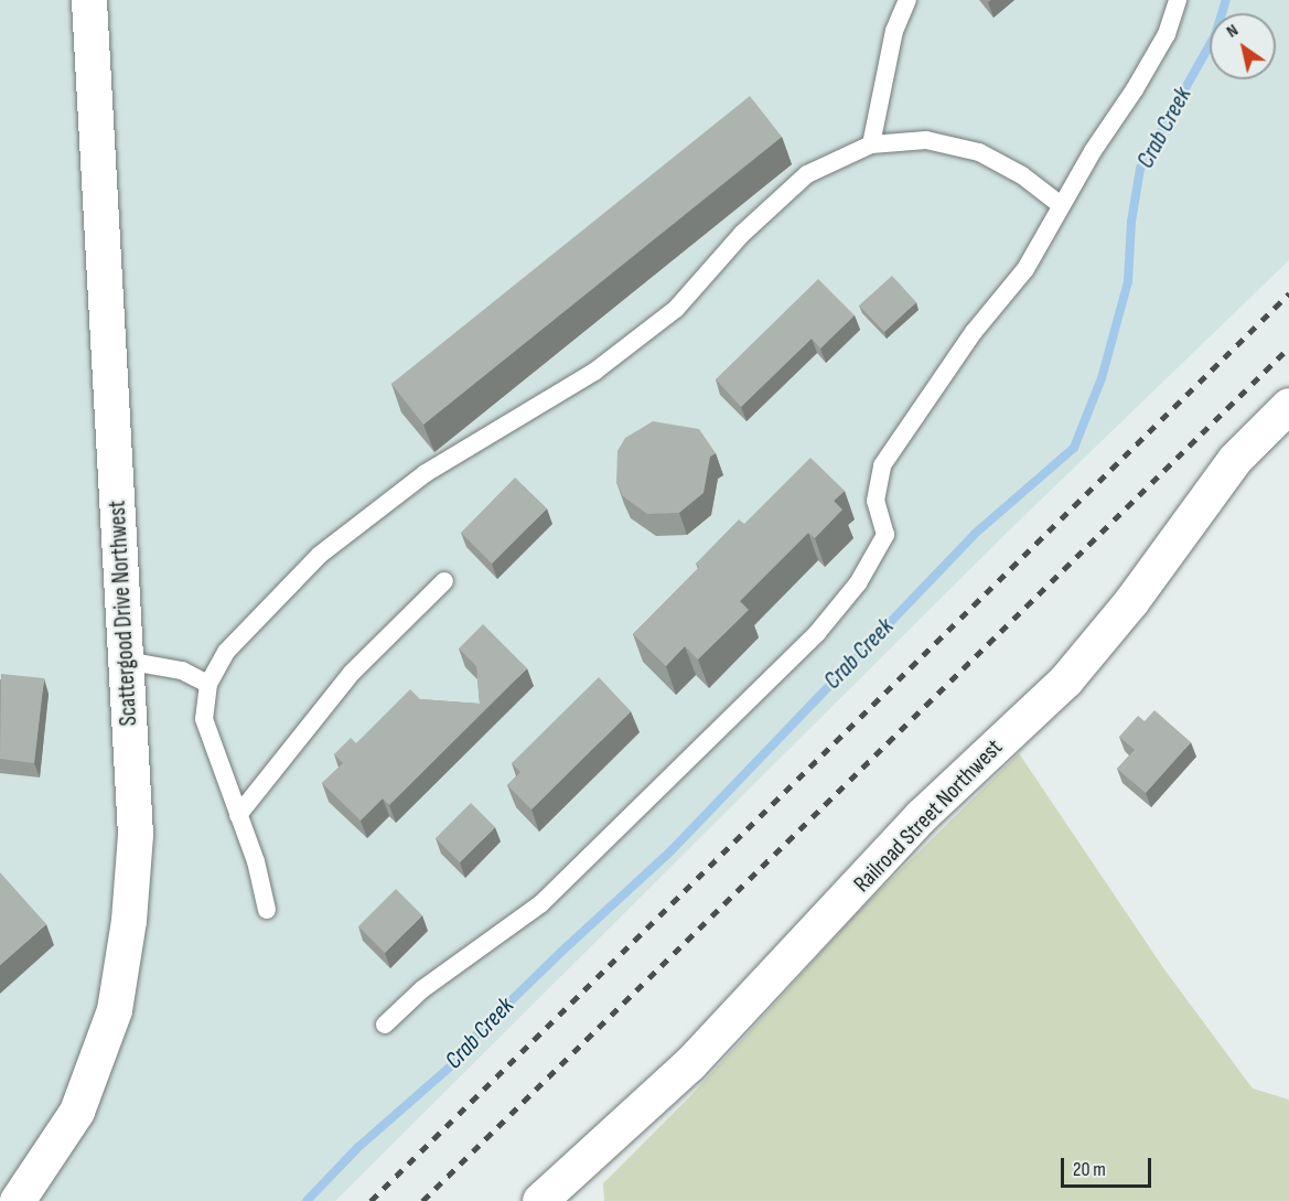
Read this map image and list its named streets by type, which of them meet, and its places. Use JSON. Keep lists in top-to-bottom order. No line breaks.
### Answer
{"streets":{"street":["Scattergood Drive Northwest","Railroad Street Northwest"]},"water":["Crab Creek"],"scale_bar":"20 m","north":"top left"}
